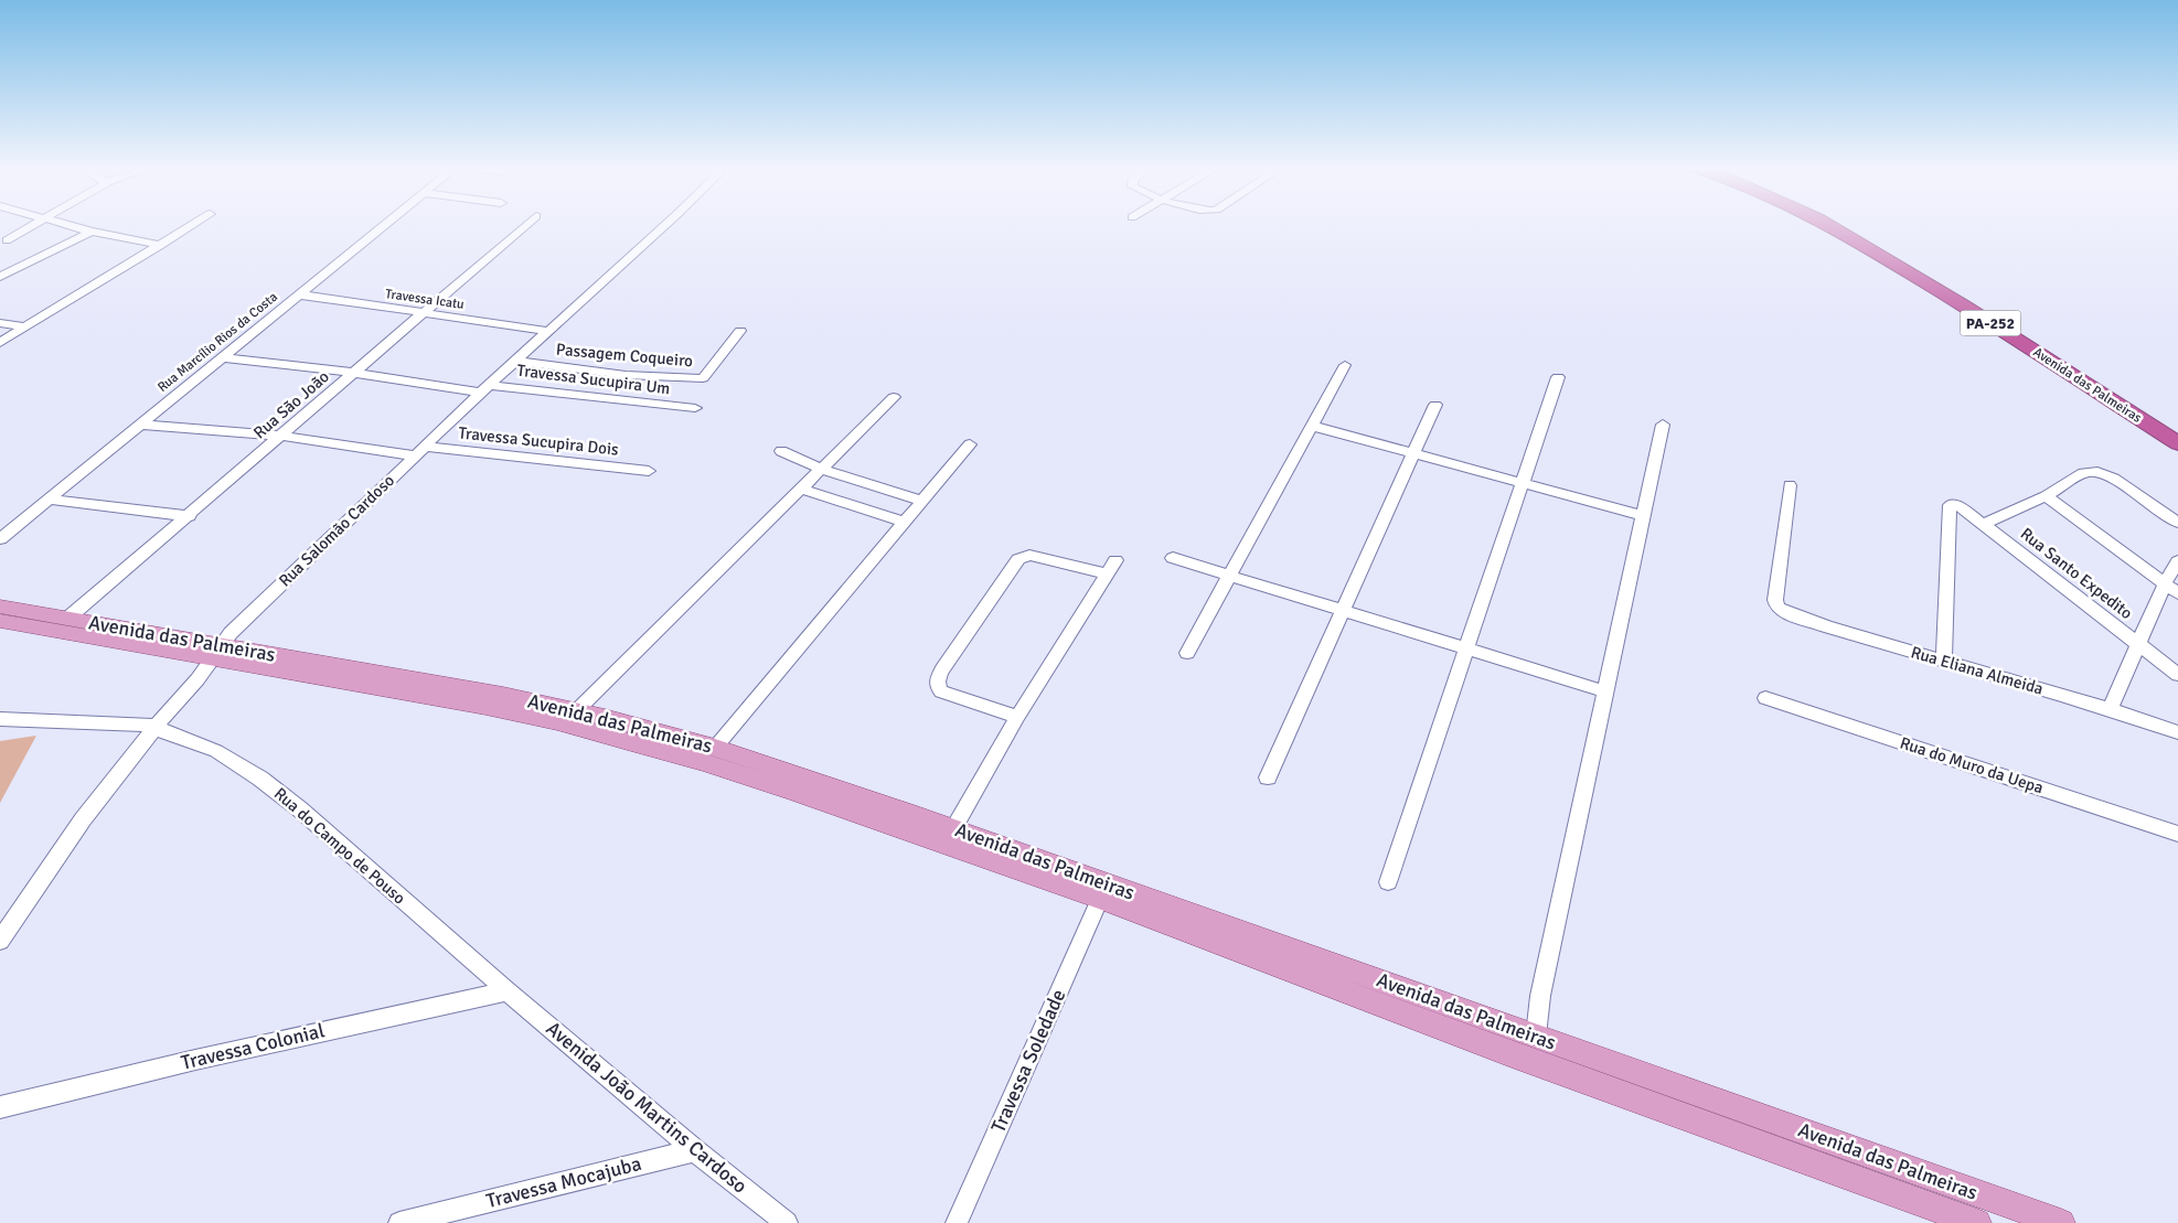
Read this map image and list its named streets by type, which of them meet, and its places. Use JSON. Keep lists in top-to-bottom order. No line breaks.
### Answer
{"streets":{"highway":["PA-252","Avenida das Palmeiras"],"street":["Travessa Icatu","Rua Marcílio Rios da Costa","Passagem Coqueiro","Travessa Sucupira Um","Rua São João","Travessa Sucupira Dois","Rua Salomão Cardoso","Rua Santo Expedito","Rua Eliana Almeida","Rua do Muro da Uepa","Rua do Campo de Pouso","Travessa Colonial","Travessa Soledade","Avenida João Martins Cardoso","Travessa Mocajuba"]},"crossings":[["Travessa Icatu","Rua Marcílio Rios da Costa"],["Travessa Icatu","Rua São João"],["Travessa Icatu","Rua Salomão Cardoso"],["Rua Marcílio Rios da Costa","Travessa Sucupira Um"],["Rua Marcílio Rios da Costa","Travessa Sucupira Dois"],["Passagem Coqueiro","Rua Salomão Cardoso"],["Travessa Sucupira Um","Rua São João"],["Travessa Sucupira Um","Rua Salomão Cardoso"],["Avenida das Palmeiras","Rua São João"],["Avenida das Palmeiras","Rua Salomão Cardoso"],["Avenida das Palmeiras","Travessa Soledade"],["Rua São João","Travessa Sucupira Dois"],["Travessa Sucupira Dois","Rua Salomão Cardoso"],["Rua Salomão Cardoso","Rua do Campo de Pouso"],["Rua Santo Expedito","Rua Eliana Almeida"],["Rua do Campo de Pouso","Travessa Colonial"],["Rua do Campo de Pouso","Avenida João Martins Cardoso"],["Travessa Colonial","Avenida João Martins Cardoso"],["Avenida João Martins Cardoso","Travessa Mocajuba"]]}
